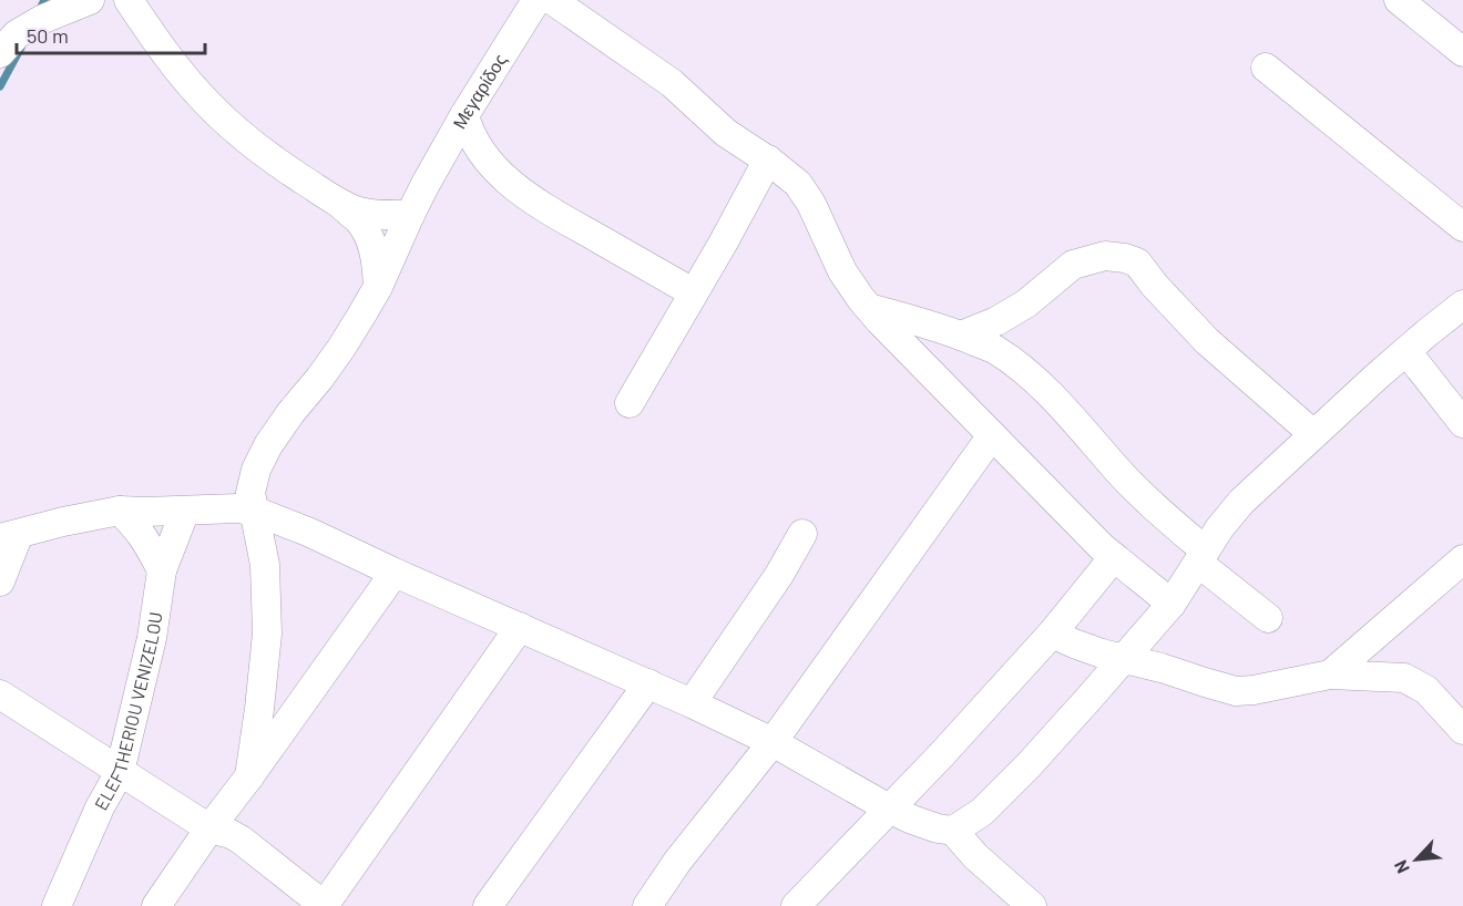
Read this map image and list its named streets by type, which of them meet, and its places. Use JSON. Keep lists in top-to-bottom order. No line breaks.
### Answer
{"streets":{"street":["Μεγαρίδος","ELEFTHERIOU VENIZELOU"]},"scale_bar":"50 m","north":"bottom left"}
